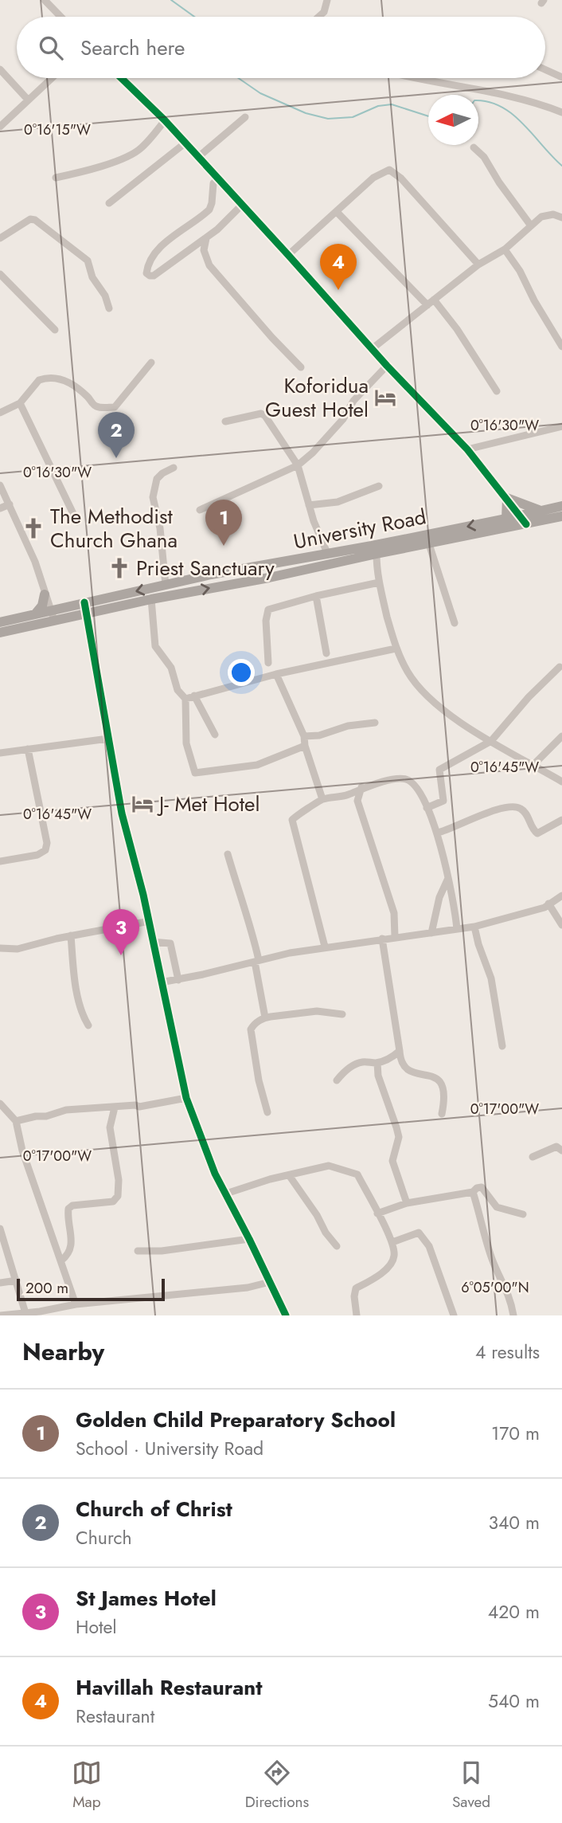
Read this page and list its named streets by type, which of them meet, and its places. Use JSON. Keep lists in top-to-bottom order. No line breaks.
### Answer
{"streets":{"highway":["University Road"]},"places":{"hotel":["Koforidua Guest Hotel","J- Met Hotel"],"church":["The Methodist Church Ghana","Priest Sanctuary"]},"scale_bar":"200 m","north":"left","page":{"search":"Search here","pins":["4","2","1","3"],"scale":"200 m","heading":["Nearby","4 results"],"list":[{"mark":"1","name":"Golden Child Preparatory School","note":"School · University Road","value":"170 m"},{"mark":"2","name":"Church of Christ","note":"Church","value":"340 m"},{"mark":"3","name":"St James Hotel","note":"Hotel","value":"420 m"},{"mark":"4","name":"Havillah Restaurant","note":"Restaurant","value":"540 m"}],"nav":["Map","Directions","Saved"]},"coordinates":["0°16'15\"W","0°16'30\"W","0°16'45\"W","0°17'00\"W","6°05'00\"N"]}
